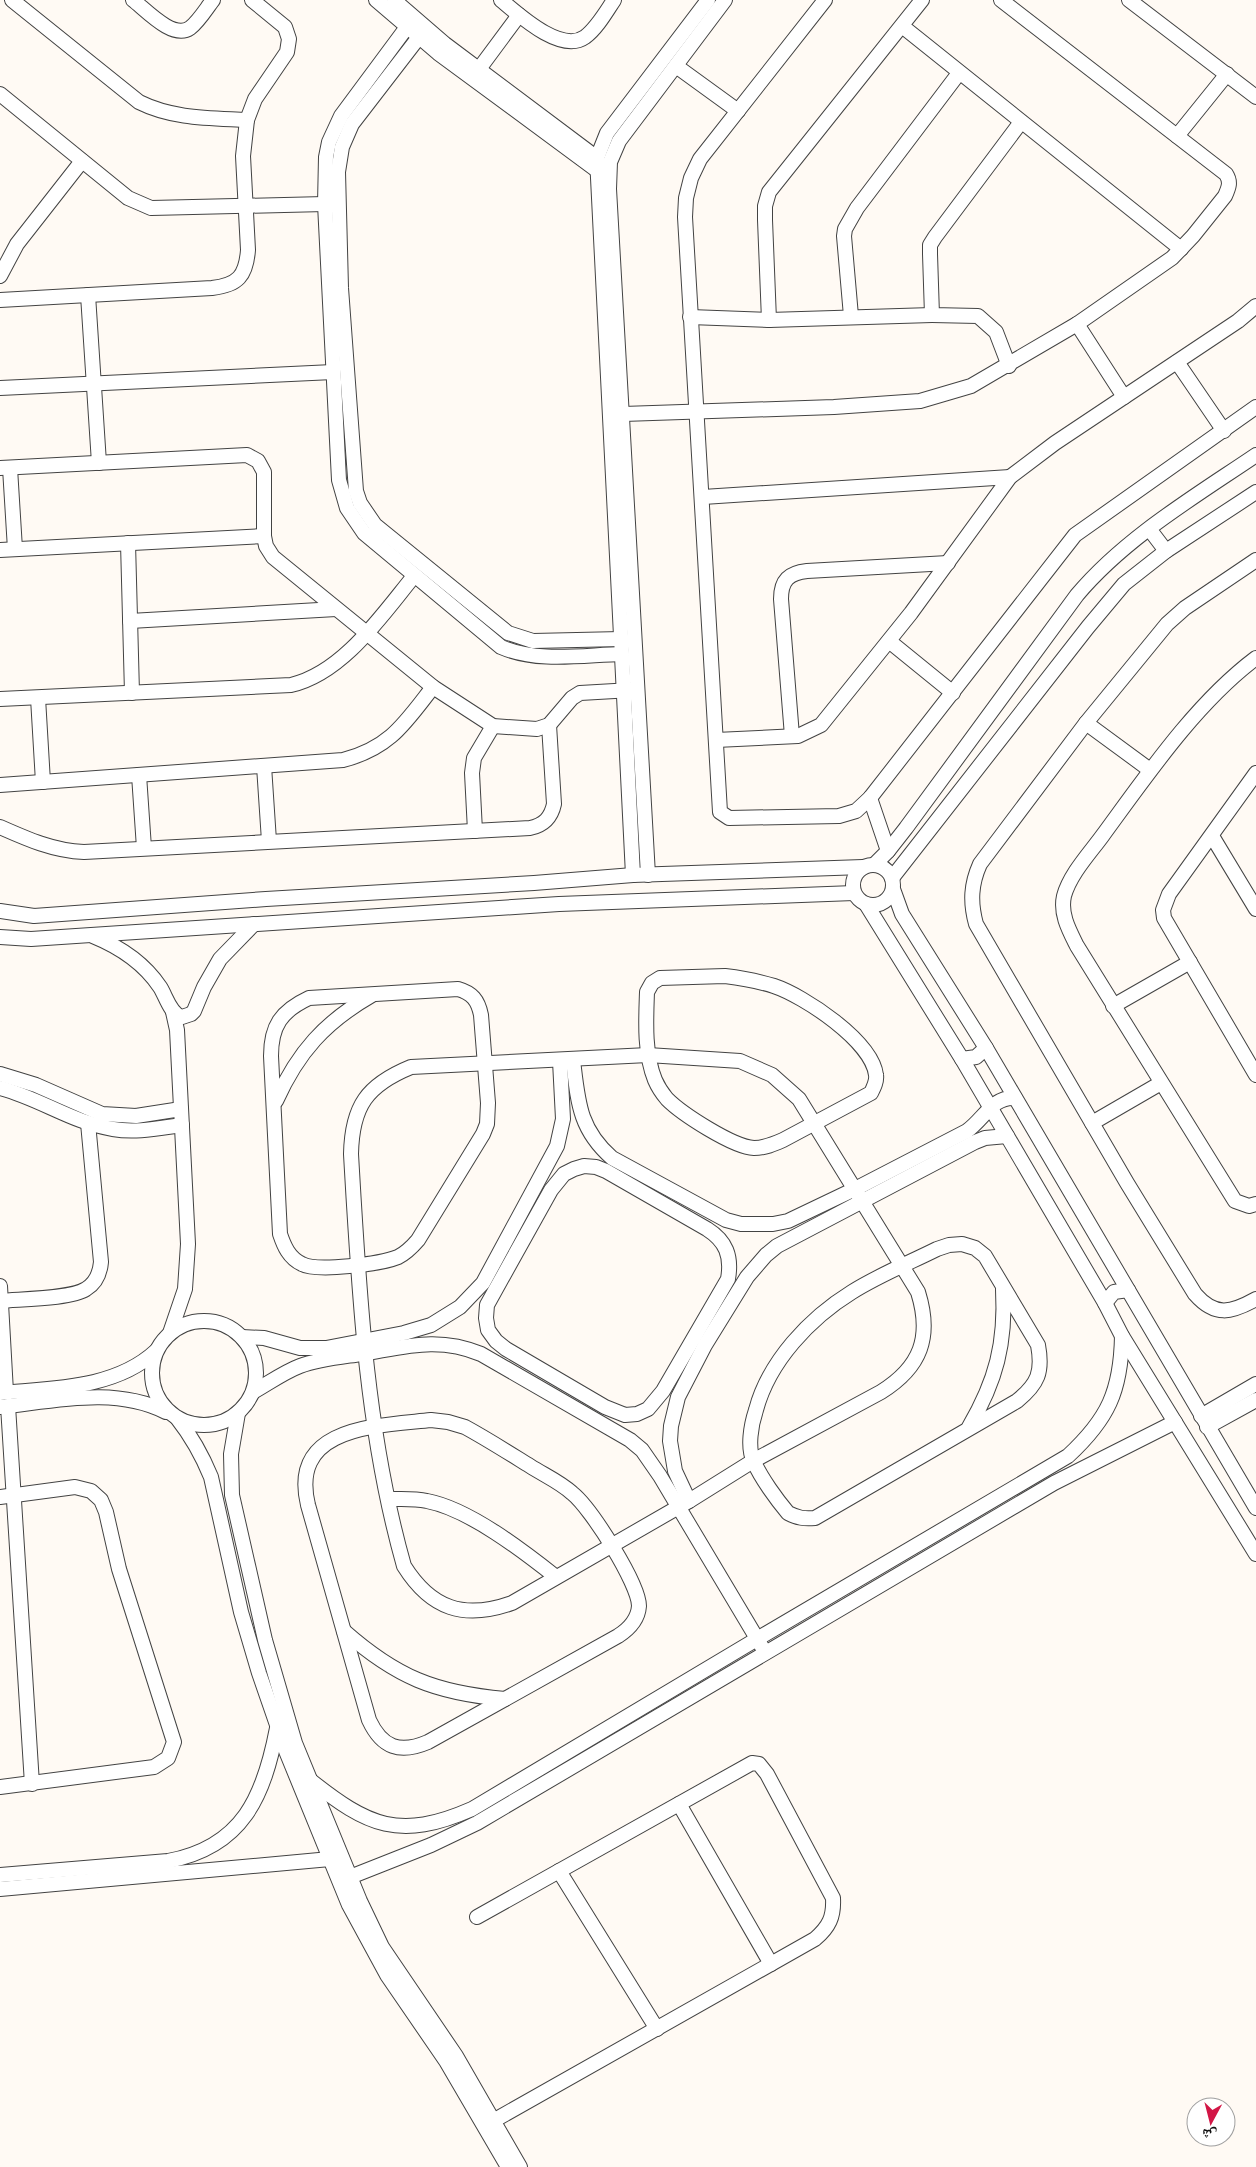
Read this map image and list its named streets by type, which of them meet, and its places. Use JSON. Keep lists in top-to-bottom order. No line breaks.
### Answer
{"north":"bottom"}
